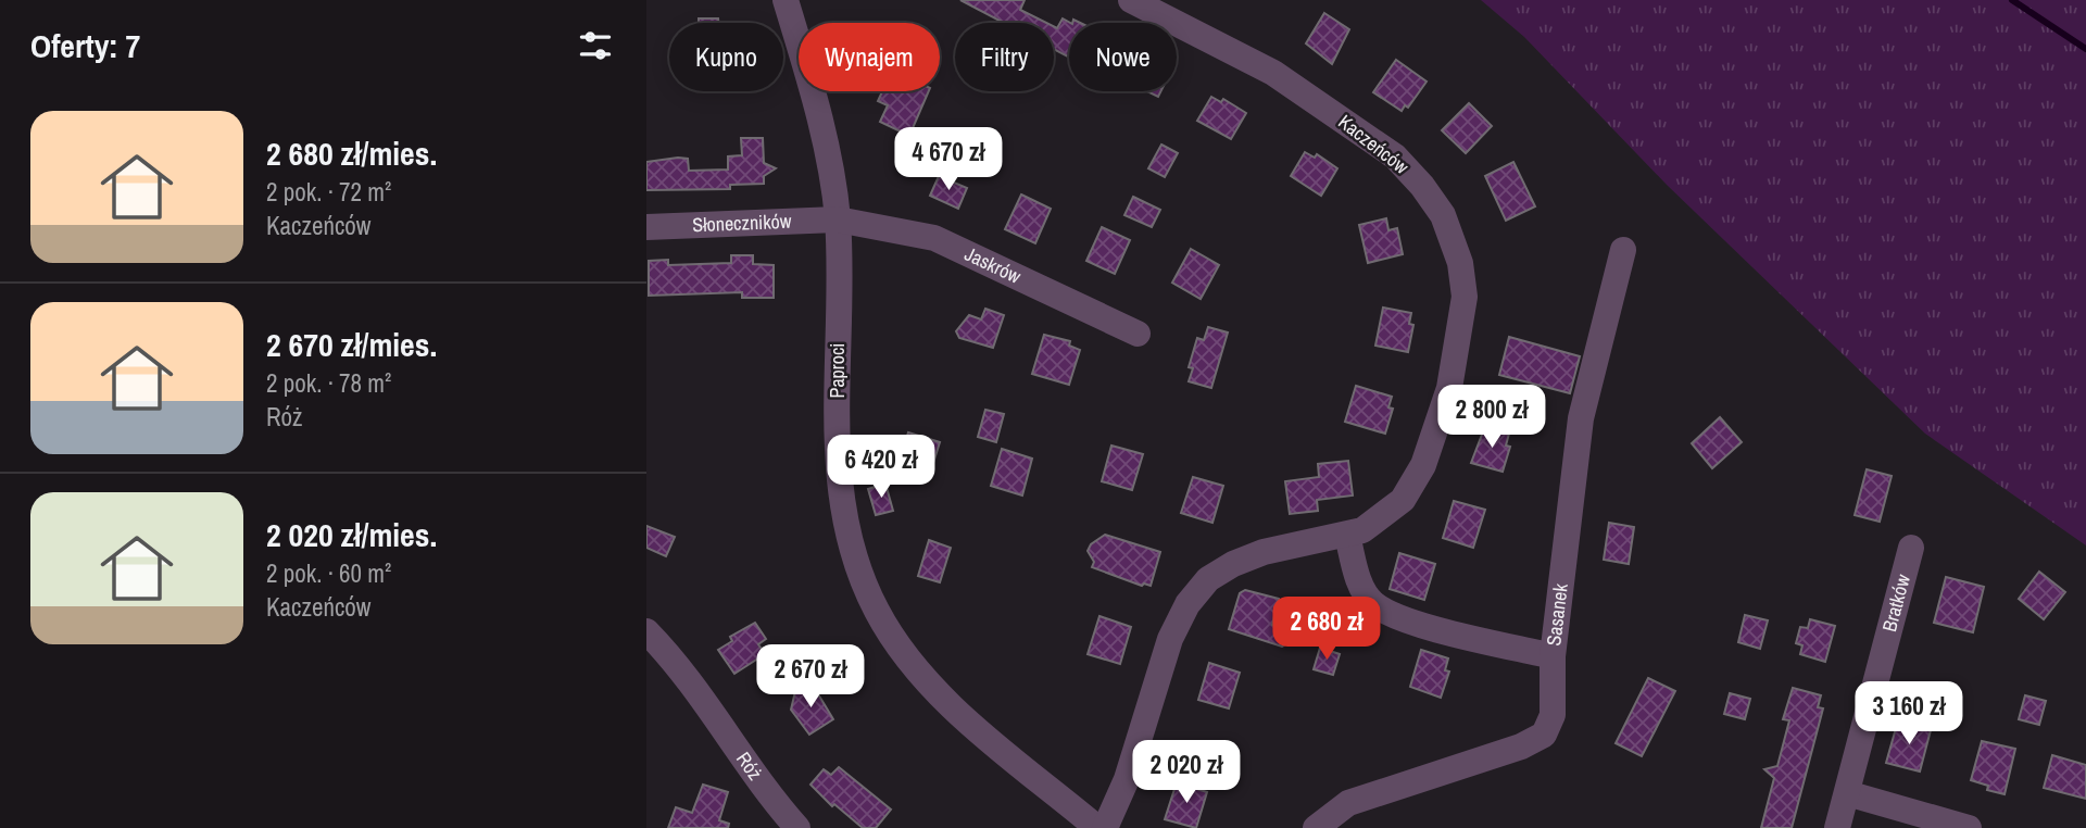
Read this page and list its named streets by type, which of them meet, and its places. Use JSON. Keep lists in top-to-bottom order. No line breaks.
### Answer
{"streets":{"street":["Kaczeńców","Słoneczników","Jaskrów","Paproci","Bratków","Sasanek","Róż"]},"crossings":[["Słoneczników","Jaskrów"],["Słoneczników","Paproci"],["Jaskrów","Paproci"]],"page":{"heading":"Oferty: 7","chip":["Kupno","Wynajem","Filtry","Nowe"],"list":[{"name":"2 680 zł/mies.","note":"2 pok. · 72 m² · Kaczeńców"},{"name":"2 670 zł/mies.","note":"2 pok. · 78 m² · Róż"},{"name":"2 020 zł/mies.","note":"2 pok. · 60 m² · Kaczeńców"}],"price":["4 670 zł","2 800 zł","6 420 zł","2 680 zł","2 670 zł","3 160 zł","2 020 zł"]}}
